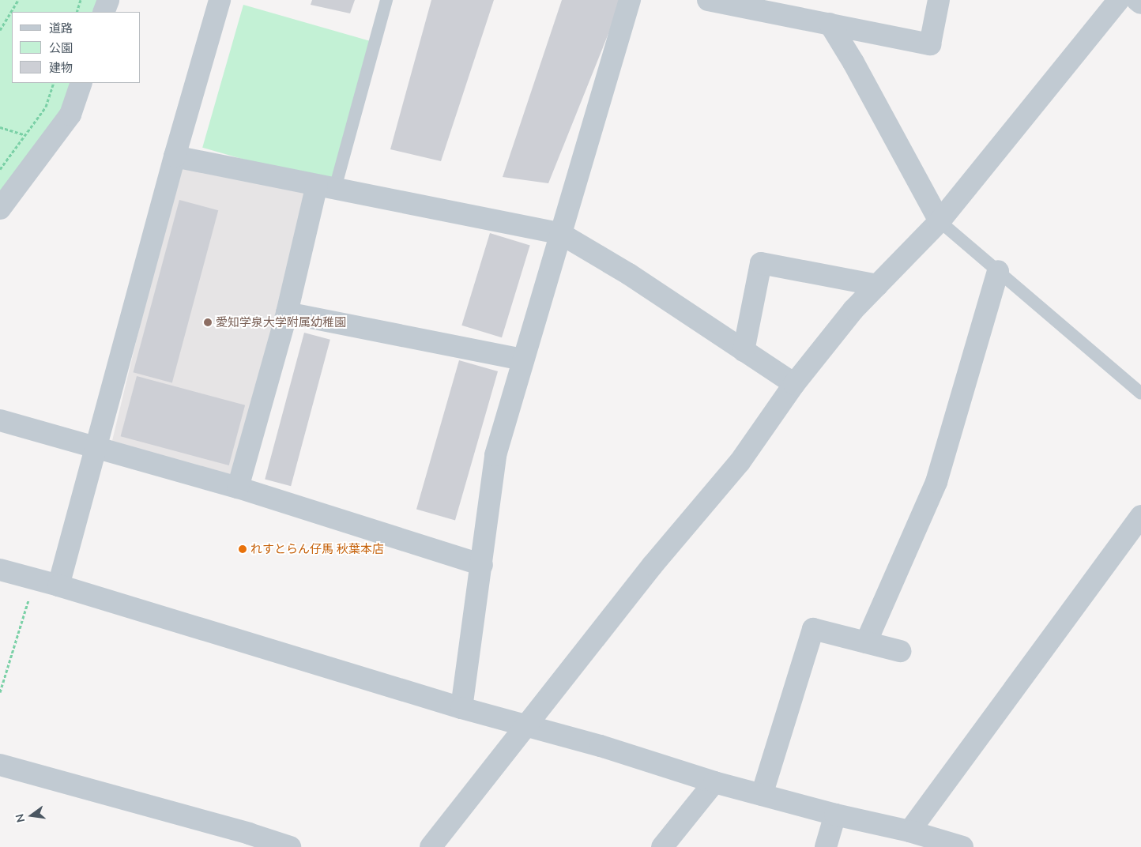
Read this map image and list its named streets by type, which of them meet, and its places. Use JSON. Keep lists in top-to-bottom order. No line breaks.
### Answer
{"places":["愛知学泉大学附属幼稚園","れすとらん仔馬 秋葉本店"],"legend":["道路","公園","建物"],"north":"left"}
